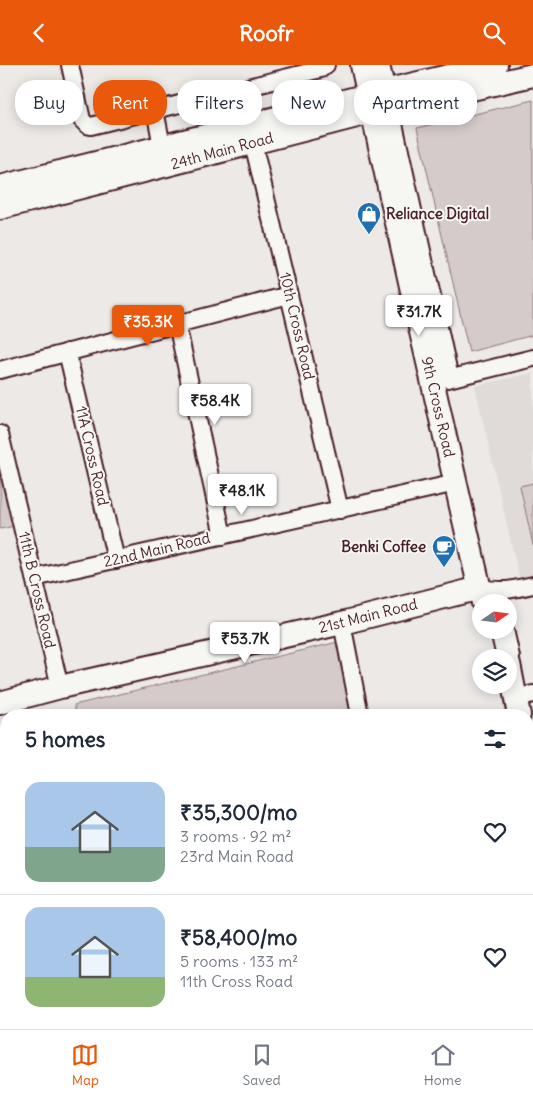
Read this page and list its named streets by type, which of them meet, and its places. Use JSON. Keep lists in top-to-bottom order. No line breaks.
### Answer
{"streets":{"main road":["24th Main Road","9th Cross Road","21st Main Road"],"street":["10th Cross Road","11A Cross Road","22nd Main Road","11th B Cross Road"]},"crossings":[["24th Main Road","10th Cross Road"],["10th Cross Road","22nd Main Road"],["9th Cross Road","22nd Main Road"],["11A Cross Road","22nd Main Road"],["22nd Main Road","11th B Cross Road"],["11th B Cross Road","21st Main Road"]],"places":{"shop":["Reliance Digital"],"cafe":["Benki Coffee"]},"north":"right","page":{"header":"Roofr","chip":["Buy","Rent","Filters","New","Apartment"],"price":["₹31.7K","₹35.3K","₹58.4K","₹48.1K","₹53.7K"],"heading":"5 homes","list":[{"name":"₹35,300/mo","note":"3 rooms · 92 m² · 23rd Main Road"},{"name":"₹58,400/mo","note":"5 rooms · 133 m² · 11th Cross Road"}],"tabs":["Map","Saved","Home"]}}
